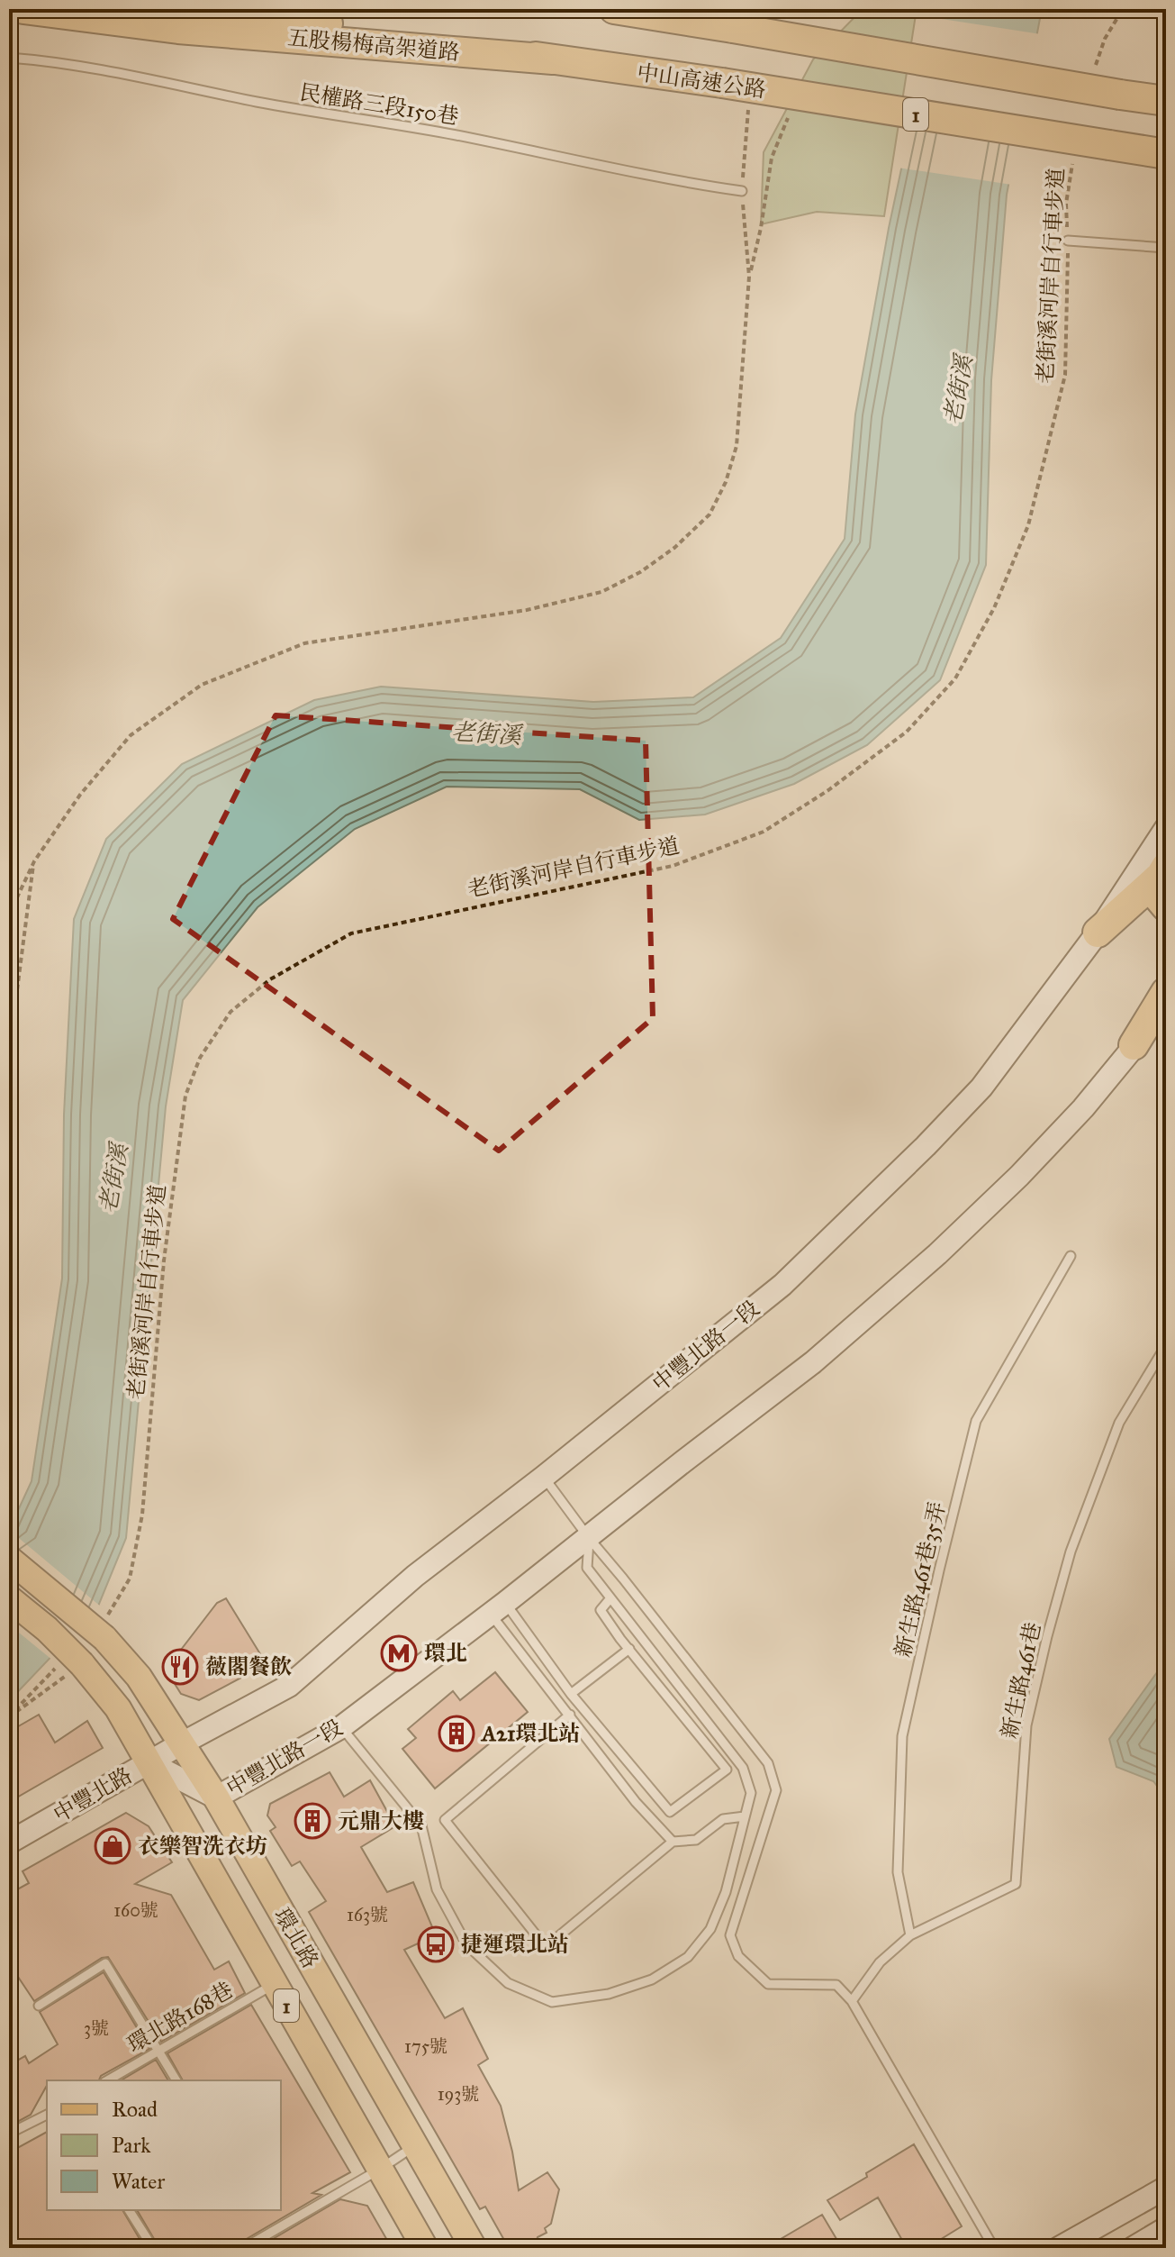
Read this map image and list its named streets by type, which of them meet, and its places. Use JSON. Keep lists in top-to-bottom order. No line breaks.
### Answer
{"streets":{"highway":["五股楊梅高架道路","中山高速公路","1"],"main road":["中豐北路一段","中豐北路","環北路"],"lane":["民權路三段150巷","新生路461巷35弄","新生路461巷","環北路168巷"],"path":["老街溪河岸自行車步道"]},"crossings":[["五股楊梅高架道路","中山高速公路"],["1","老街溪河岸自行車步道"],["1","環北路"],["老街溪河岸自行車步道","環北路"],["中豐北路一段","中豐北路"],["中豐北路一段","環北路"],["新生路461巷35弄","新生路461巷"],["中豐北路","環北路"],["環北路","環北路168巷"]],"water":["老街溪"],"places":{"metro station":["環北"],"restaurant":["薇閣餐飲"],"building":["A21環北站","元鼎大樓"],"shop":["衣樂智洗衣坊"],"bus stop":["捷運環北站"]},"house_numbers":["160號","163號","3號","175號","193號"],"legend":["Road","Park","Water"]}
